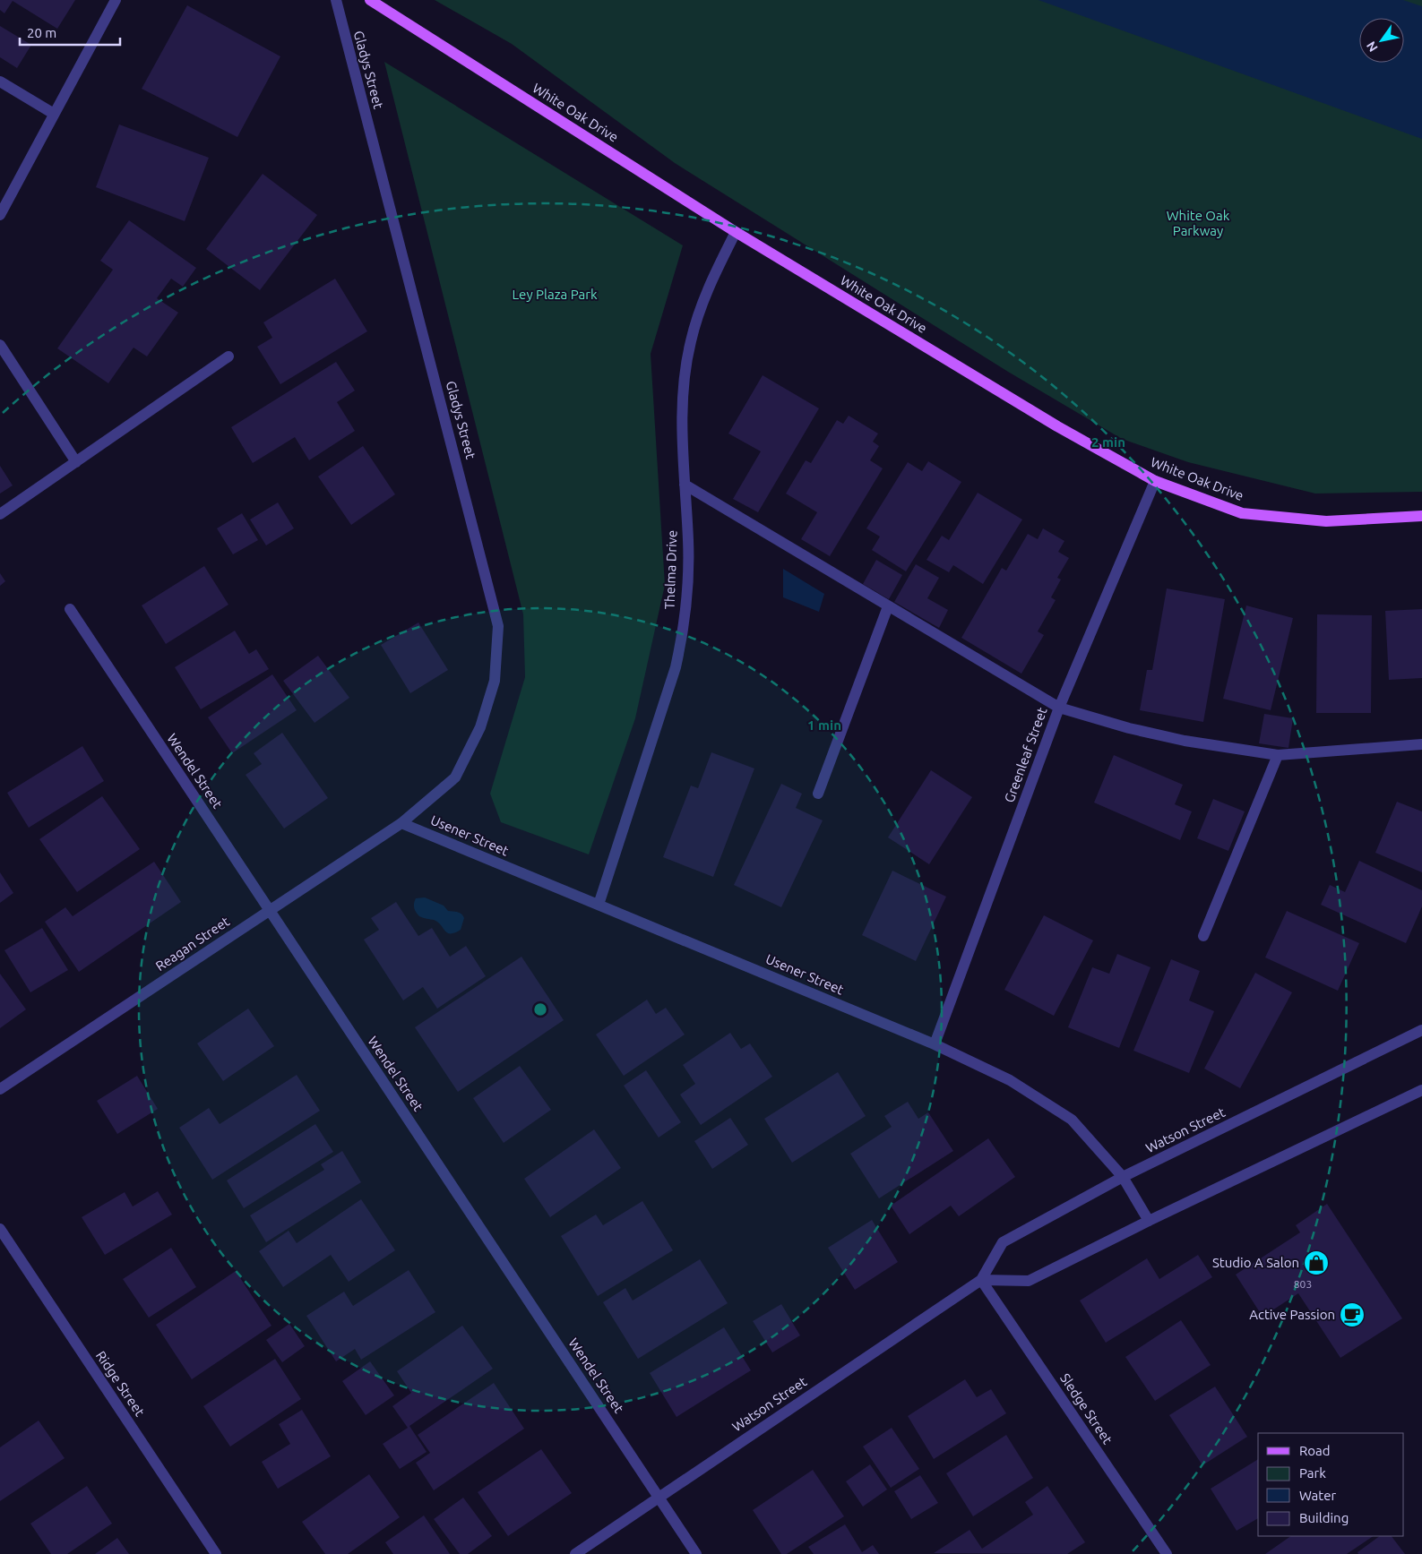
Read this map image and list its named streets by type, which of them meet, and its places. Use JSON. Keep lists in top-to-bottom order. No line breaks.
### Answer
{"streets":{"main road":["White Oak Drive"],"street":["Gladys Street","Thelma Drive","Greenleaf Street","Wendel Street","Usener Street","Reagan Street","Watson Street","Ridge Street","Sledge Street"]},"crossings":[["Gladys Street","Usener Street"],["Gladys Street","Reagan Street"],["White Oak Drive","Thelma Drive"],["White Oak Drive","Greenleaf Street"],["Thelma Drive","Usener Street"],["Greenleaf Street","Usener Street"],["Wendel Street","Reagan Street"],["Wendel Street","Watson Street"],["Usener Street","Reagan Street"],["Usener Street","Watson Street"],["Watson Street","Sledge Street"]],"parks":["White Oak Parkway","Ley Plaza Park"],"places":{"shop":["Studio A Salon"],"cafe":["Active Passion"]},"house_numbers":["803"],"legend":["Road","Park","Water","Building"],"scale_bar":"20 m","north":"bottom left","rings":["2 min","1 min"]}
